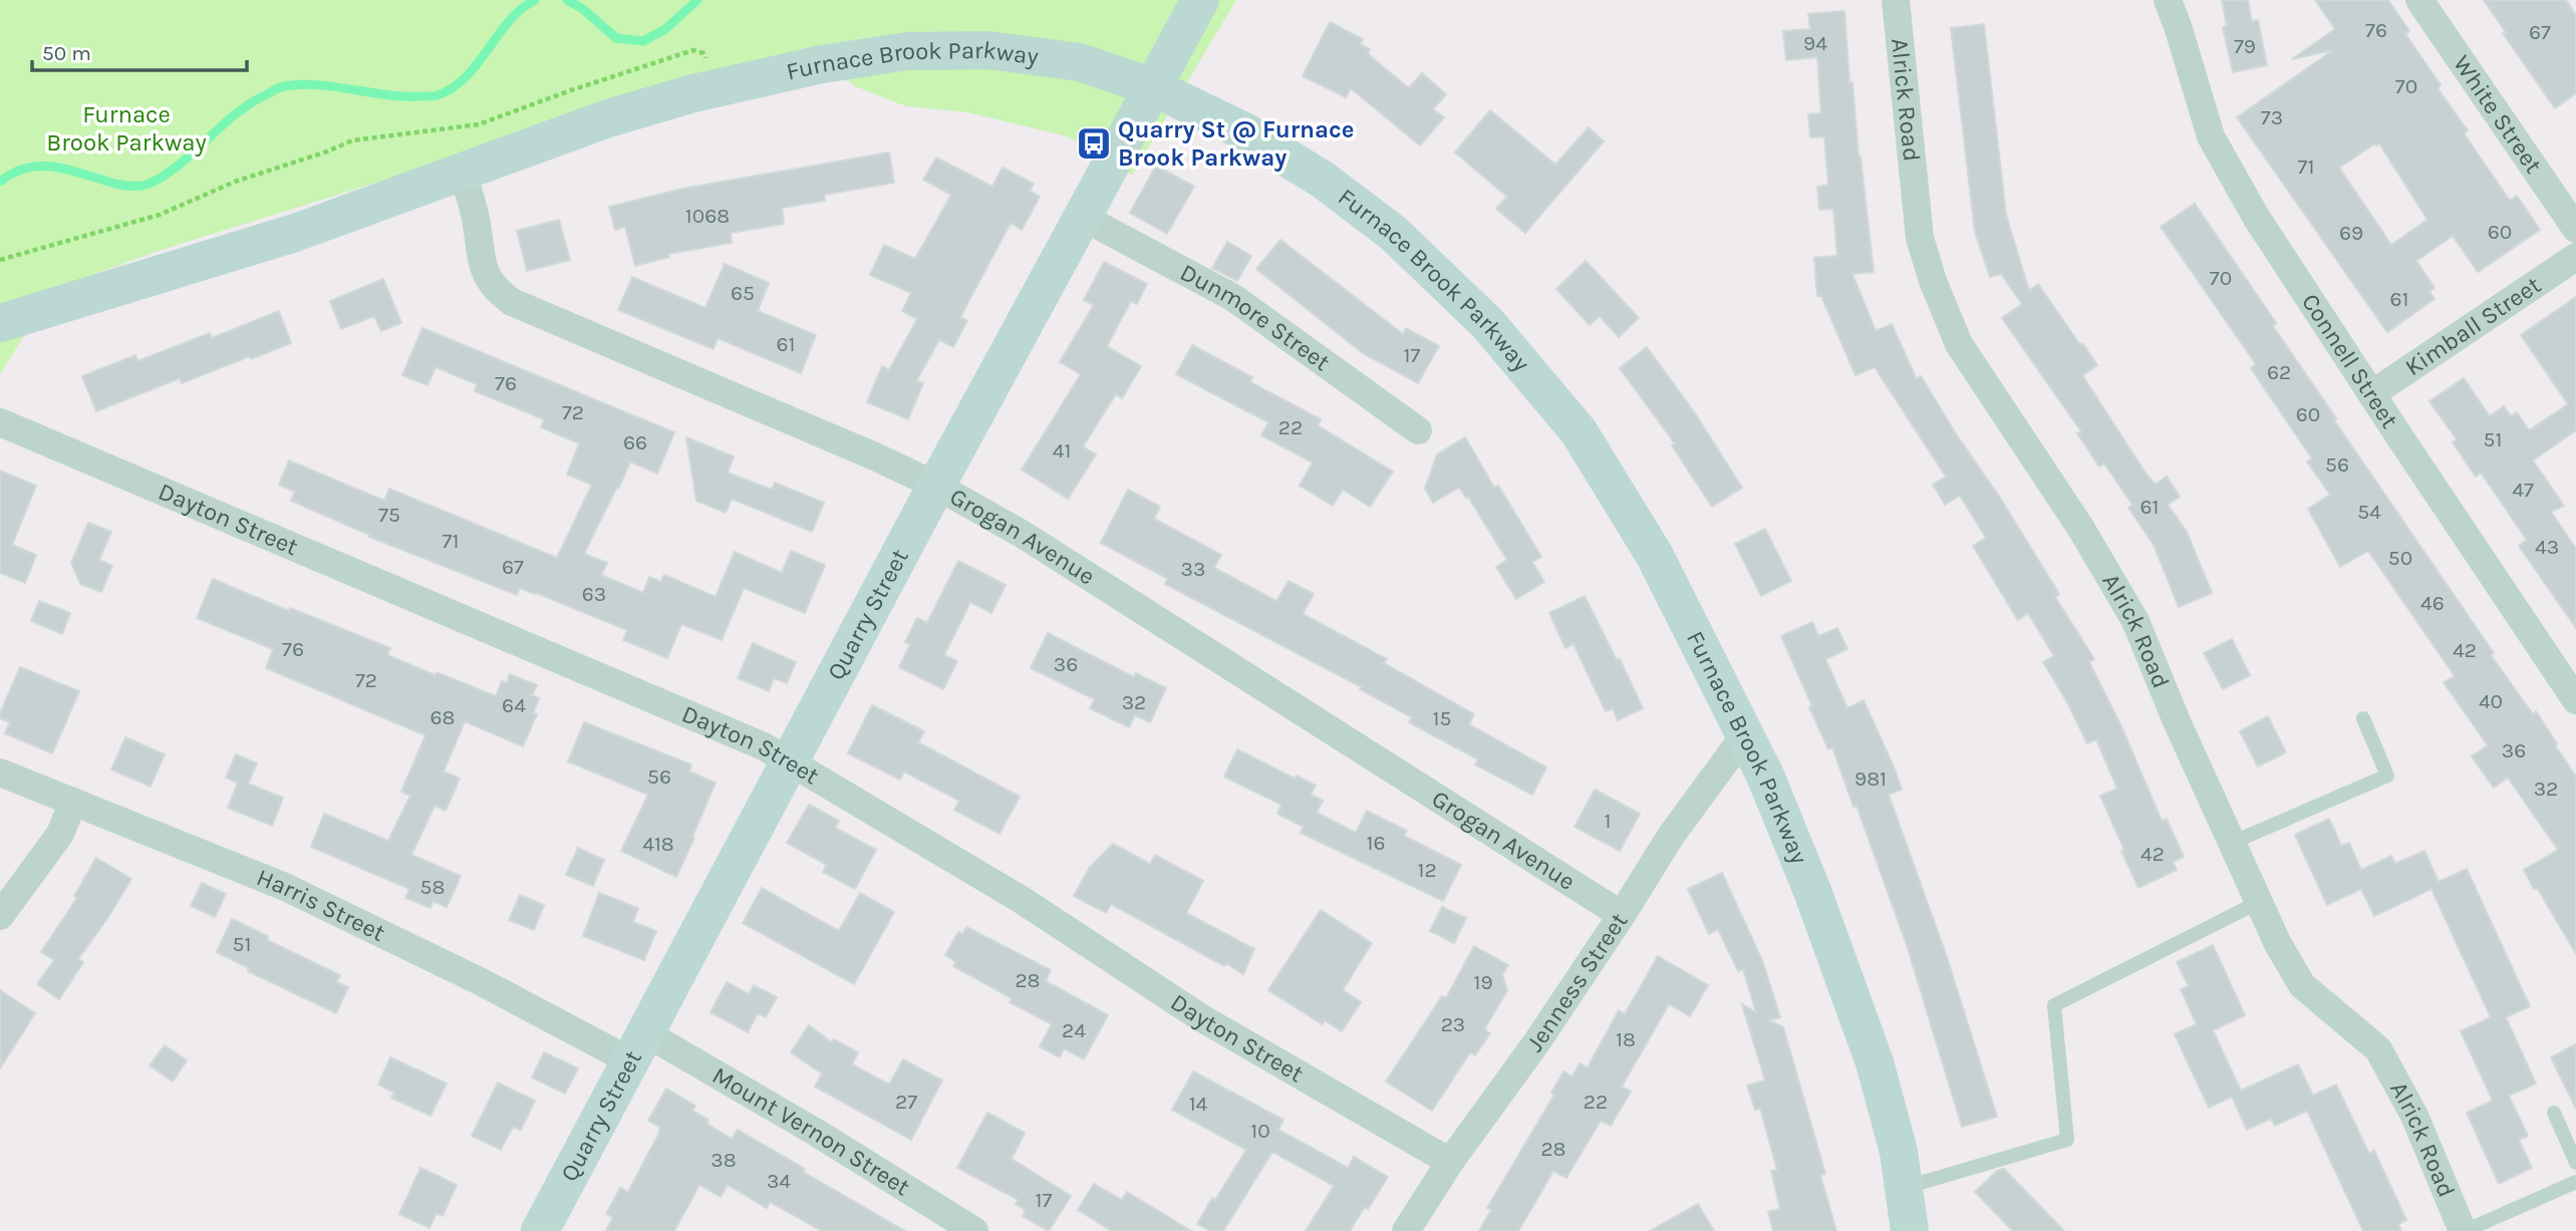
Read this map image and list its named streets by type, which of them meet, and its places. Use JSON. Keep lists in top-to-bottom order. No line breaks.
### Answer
{"streets":{"main road":["Furnace Brook Parkway","Quarry Street"],"street":["Alrick Road","White Street","Dunmore Street","Kimball Street","Connell Street","Dayton Street","Grogan Avenue","Harris Street","Jenness Street","Mount Vernon Street"]},"crossings":[["Furnace Brook Parkway","Grogan Avenue"],["Furnace Brook Parkway","Quarry Street"],["Furnace Brook Parkway","Jenness Street"],["Dunmore Street","Quarry Street"],["Kimball Street","Connell Street"],["Dayton Street","Quarry Street"],["Dayton Street","Jenness Street"],["Grogan Avenue","Quarry Street"],["Grogan Avenue","Jenness Street"],["Quarry Street","Harris Street"],["Quarry Street","Mount Vernon Street"],["Harris Street","Mount Vernon Street"]],"parks":["Furnace Brook Parkway"],"places":{"bus stop":["Quarry St @ Furnace Brook Parkway"]},"house_numbers":["76","67","94","79","70","73","71","1068","60","69","70","65","61","61","17","62","76","72","60","22","51","66","41","56","47","61","54","75","71","43","50","67","33","63","46","76","42","36","72","40","32","64","68","15","36","56","981","32","1","16","418","42","12","58","51","28","19","23","24","18","27","22","14","10","28","38","34","17"],"scale_bar":"50 m"}
